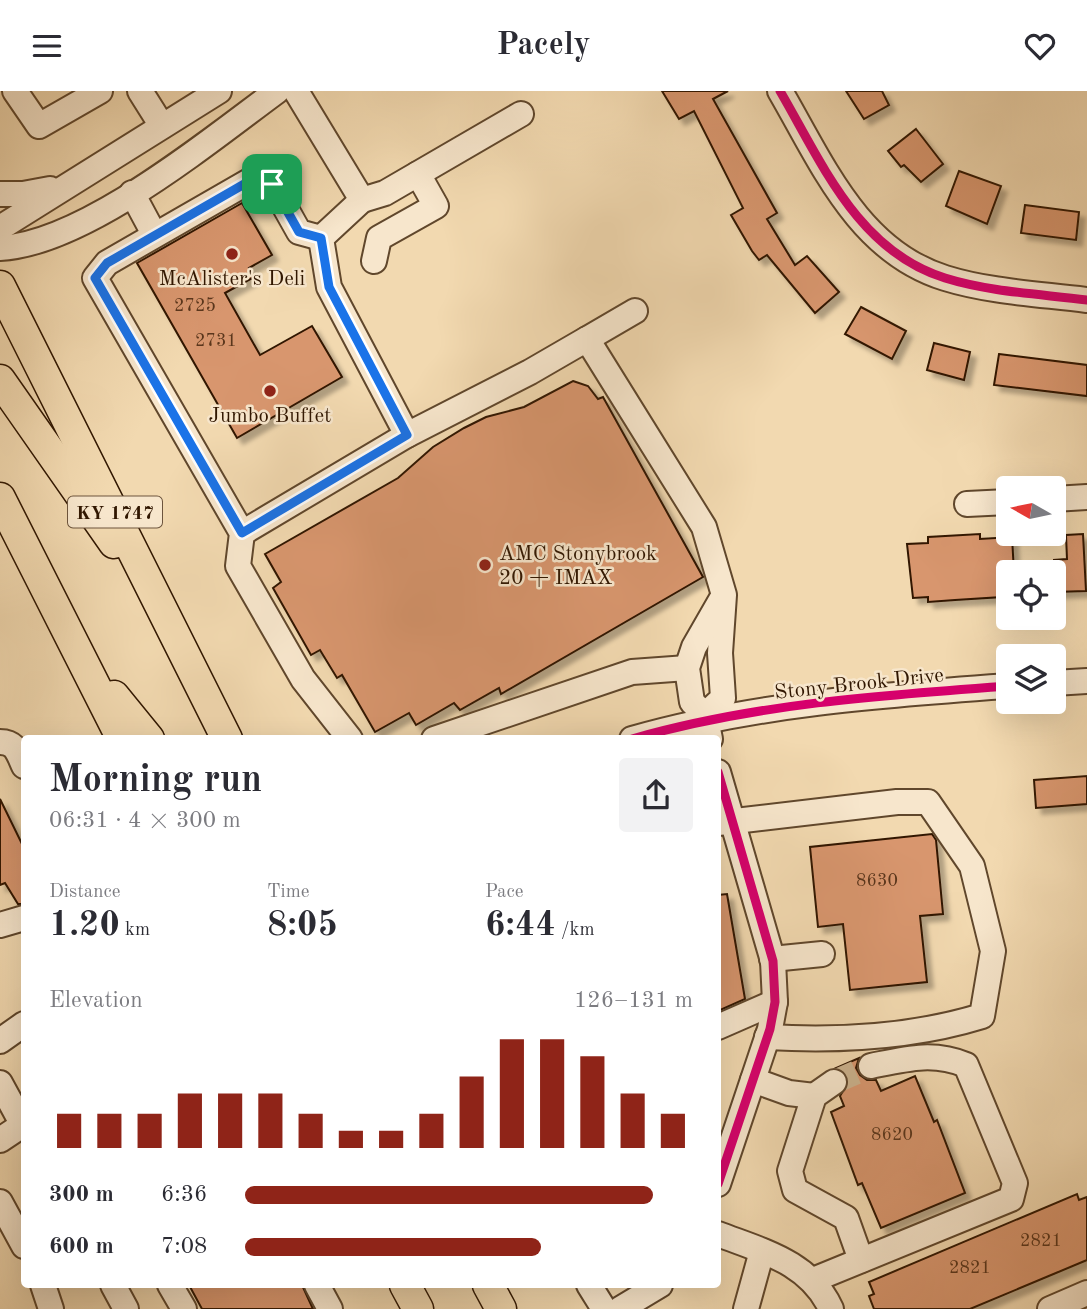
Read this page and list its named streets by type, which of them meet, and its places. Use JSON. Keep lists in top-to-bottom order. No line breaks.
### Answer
{"streets":{"main road":["KY 1747"],"street":["Stony Brook Drive"]},"places":["McAlister's Deli","Jumbo Buffet","AMC Stonybrook 20 + IMAX"],"house_numbers":["2725","2731","8630","8620","2821","2821"],"north":"left","page":{"header":"Pacely","heading":["Morning run","06:31 · 4 × 300 m"],"stats":[["Distance","1.20 km"],["Time","8:05"],["Pace","6:44 /km"]],"chart":["Elevation","126–131 m"],"list":[{"name":"300 m","note":"6:36"},{"name":"600 m","note":"7:08"}]}}
